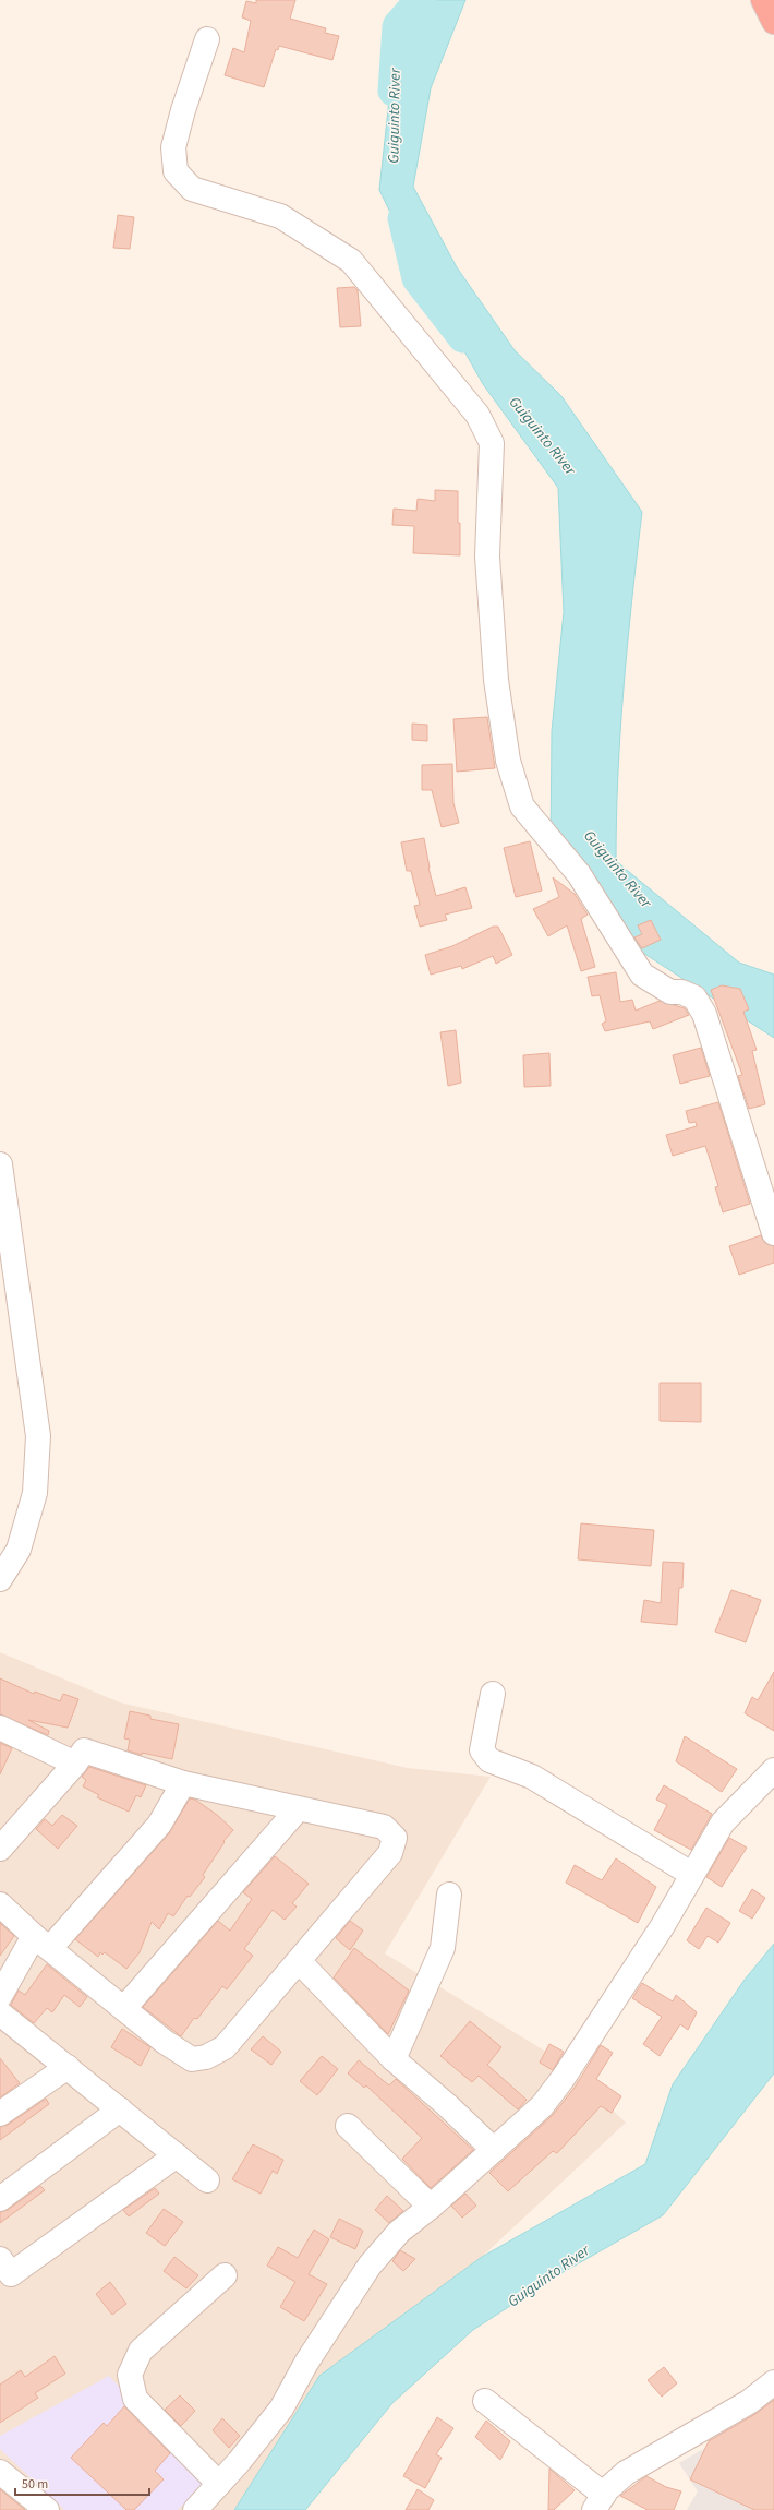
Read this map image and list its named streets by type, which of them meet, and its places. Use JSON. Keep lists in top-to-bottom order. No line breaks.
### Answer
{"water":["Guiguinto River"],"scale_bar":"50 m"}
